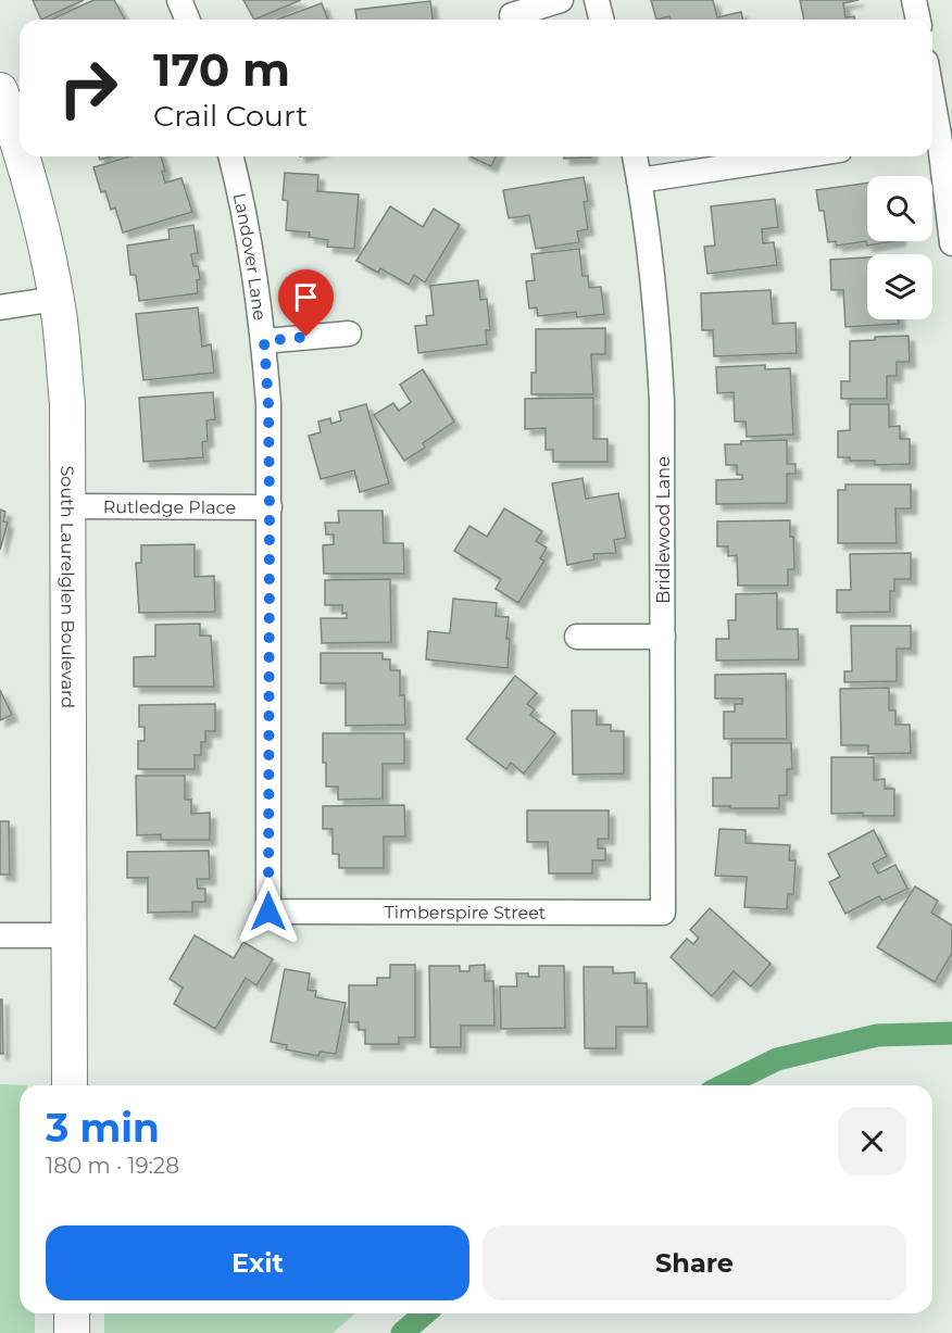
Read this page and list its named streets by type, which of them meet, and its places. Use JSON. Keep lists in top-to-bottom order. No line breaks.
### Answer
{"streets":{"street":["Landover Lane","Rutledge Place","Bridlewood Lane","South Laurelglen Boulevard","Timberspire Street"]},"crossings":[["Landover Lane","Rutledge Place"],["Landover Lane","Timberspire Street"],["Rutledge Place","South Laurelglen Boulevard"],["Bridlewood Lane","Timberspire Street"]],"page":{"turn":["170 m","Crail Court"],"heading":["3 min","180 m · 19:28"],"buttons":["Exit","Share"]}}
